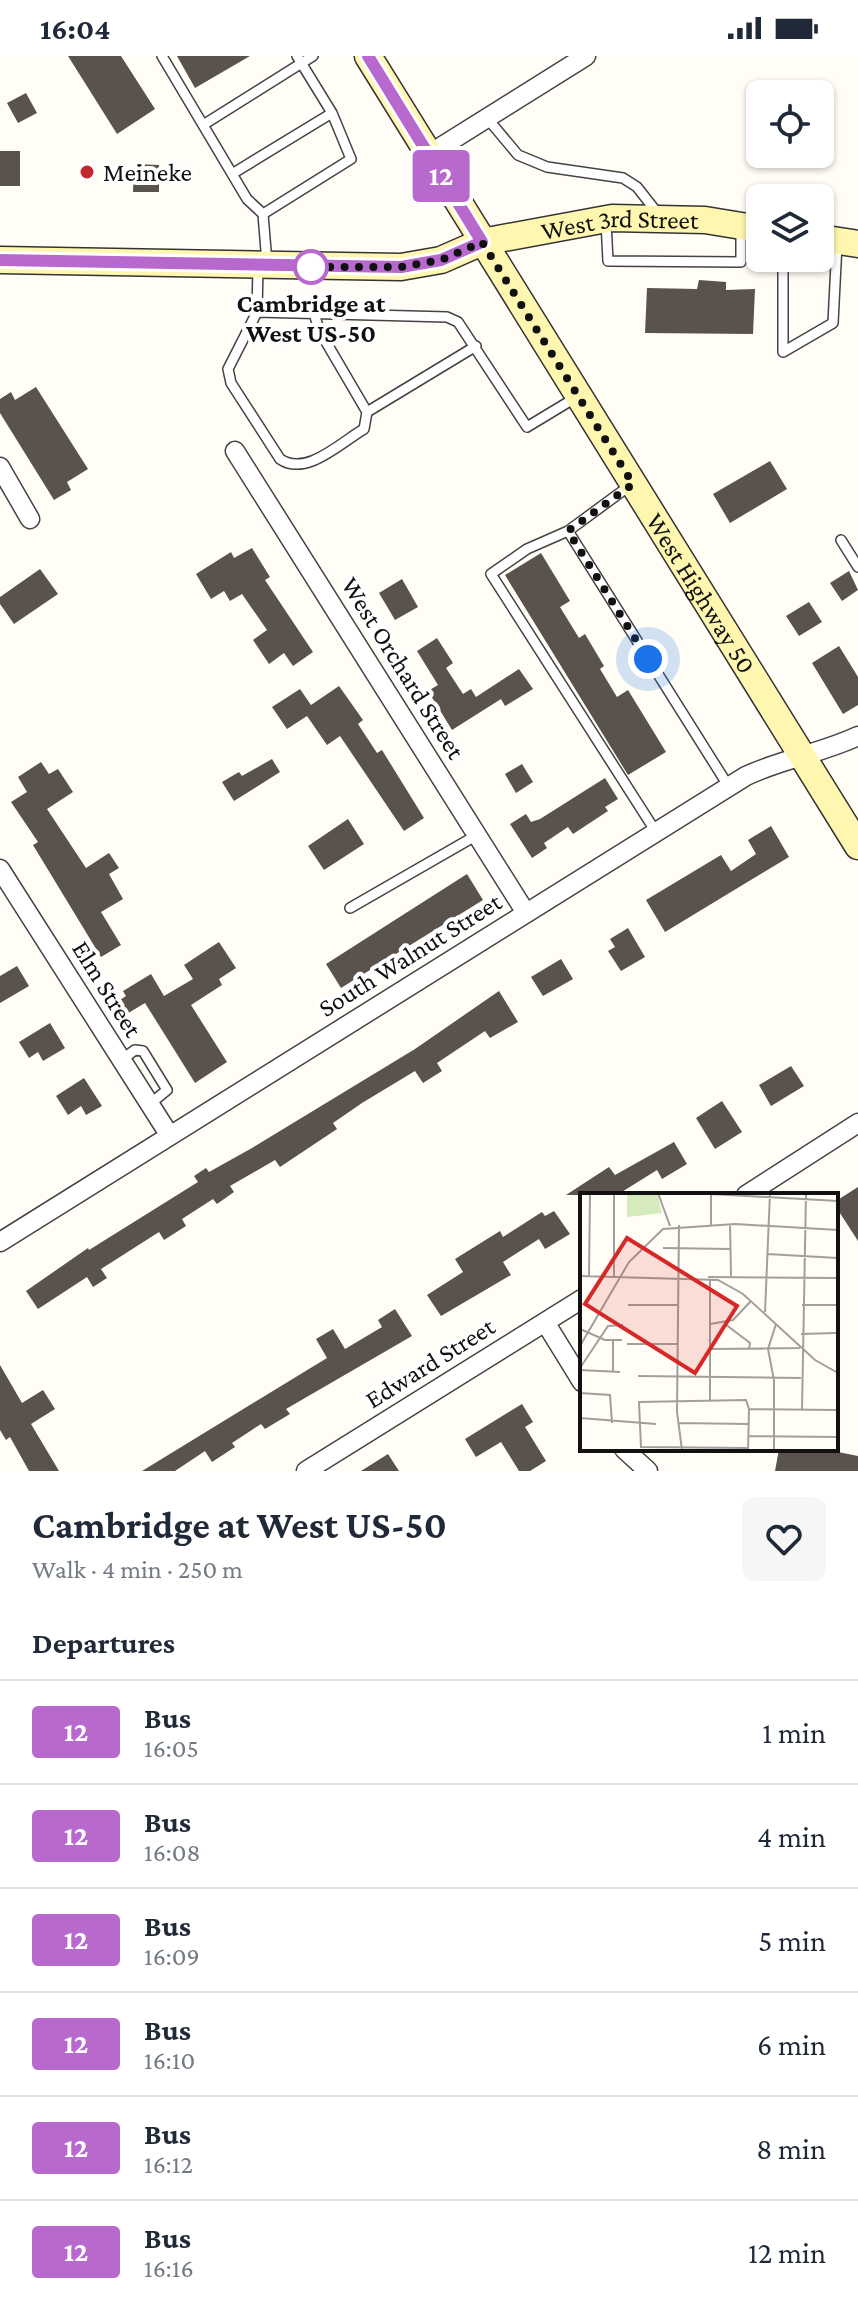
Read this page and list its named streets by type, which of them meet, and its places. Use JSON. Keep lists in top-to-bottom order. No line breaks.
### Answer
{"streets":{"main road":["West 3rd Street","West Highway 50"],"street":["West Orchard Street","South Walnut Street","Elm Street","Edward Street"]},"crossings":[["West 3rd Street","West Highway 50"],["West Highway 50","South Walnut Street"],["West Orchard Street","South Walnut Street"],["South Walnut Street","Elm Street"]],"places":["Meineke","Cambridge at West US-50"],"lines":["bus line 12"],"page":{"status":"16:04","on_map":"12","heading":[["Cambridge at West US-50","Walk · 4 min · 250 m"],"Departures"],"list":[{"mark":"12","name":"Bus","note":"16:05","value":"1 min"},{"mark":"12","name":"Bus","note":"16:08","value":"4 min"},{"mark":"12","name":"Bus","note":"16:09","value":"5 min"},{"mark":"12","name":"Bus","note":"16:10","value":"6 min"},{"mark":"12","name":"Bus","note":"16:12","value":"8 min"},{"mark":"12","name":"Bus","note":"16:16","value":"12 min"}]}}
